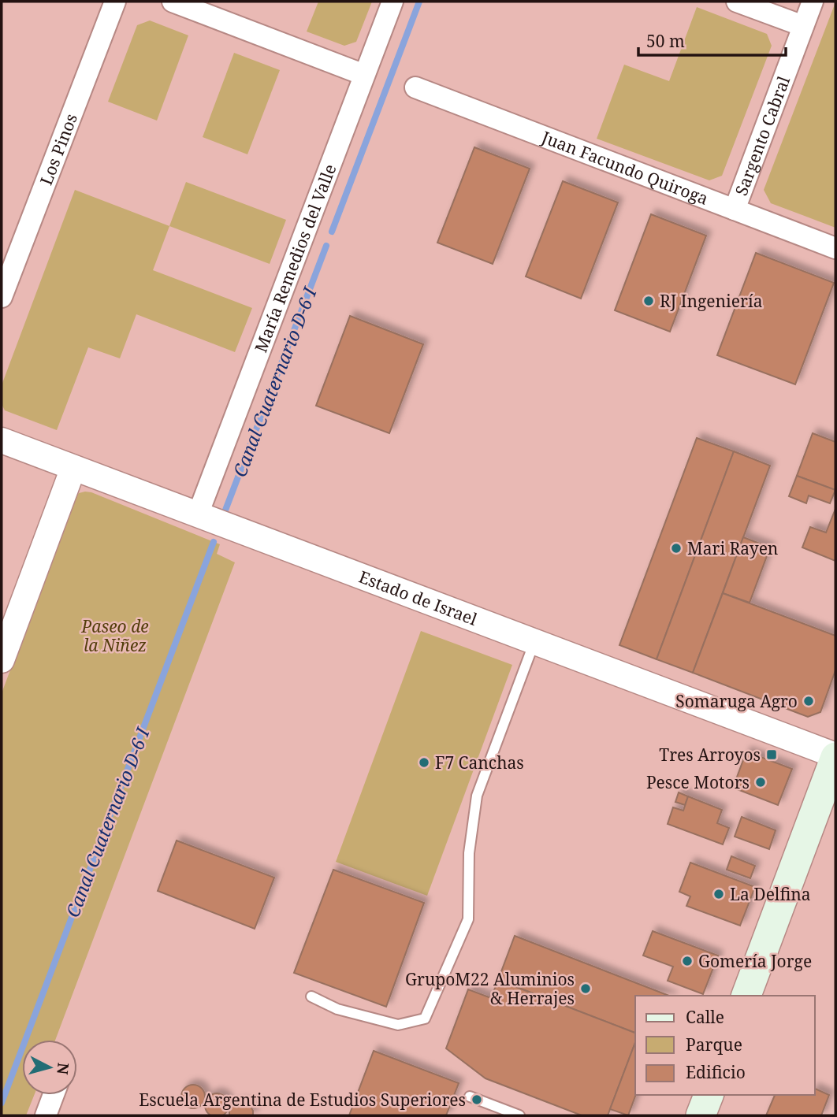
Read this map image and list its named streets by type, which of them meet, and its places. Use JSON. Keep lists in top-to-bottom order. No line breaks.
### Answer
{"streets":{"street":["Sargento Cabral","Los Pinos","Juan Facundo Quiroga","María Remedios del Valle","Estado de Israel"]},"crossings":[["Sargento Cabral","Juan Facundo Quiroga"],["María Remedios del Valle","Estado de Israel"]],"water":["Canal Cuaternario D-6 I"],"parks":["Paseo de la Niñez"],"places":{"other":["RJ Ingeniería","Mari Rayen","Somaruga Agro","F7 Canchas","Pesce Motors","La Delfina","Gomería Jorge","GrupoM22 Aluminios & Herrajes","Escuela Argentina de Estudios Superiores"],"transit":["Tres Arroyos"]},"legend":["Calle","Parque","Edificio"],"scale_bar":"50 m","north":"right"}
